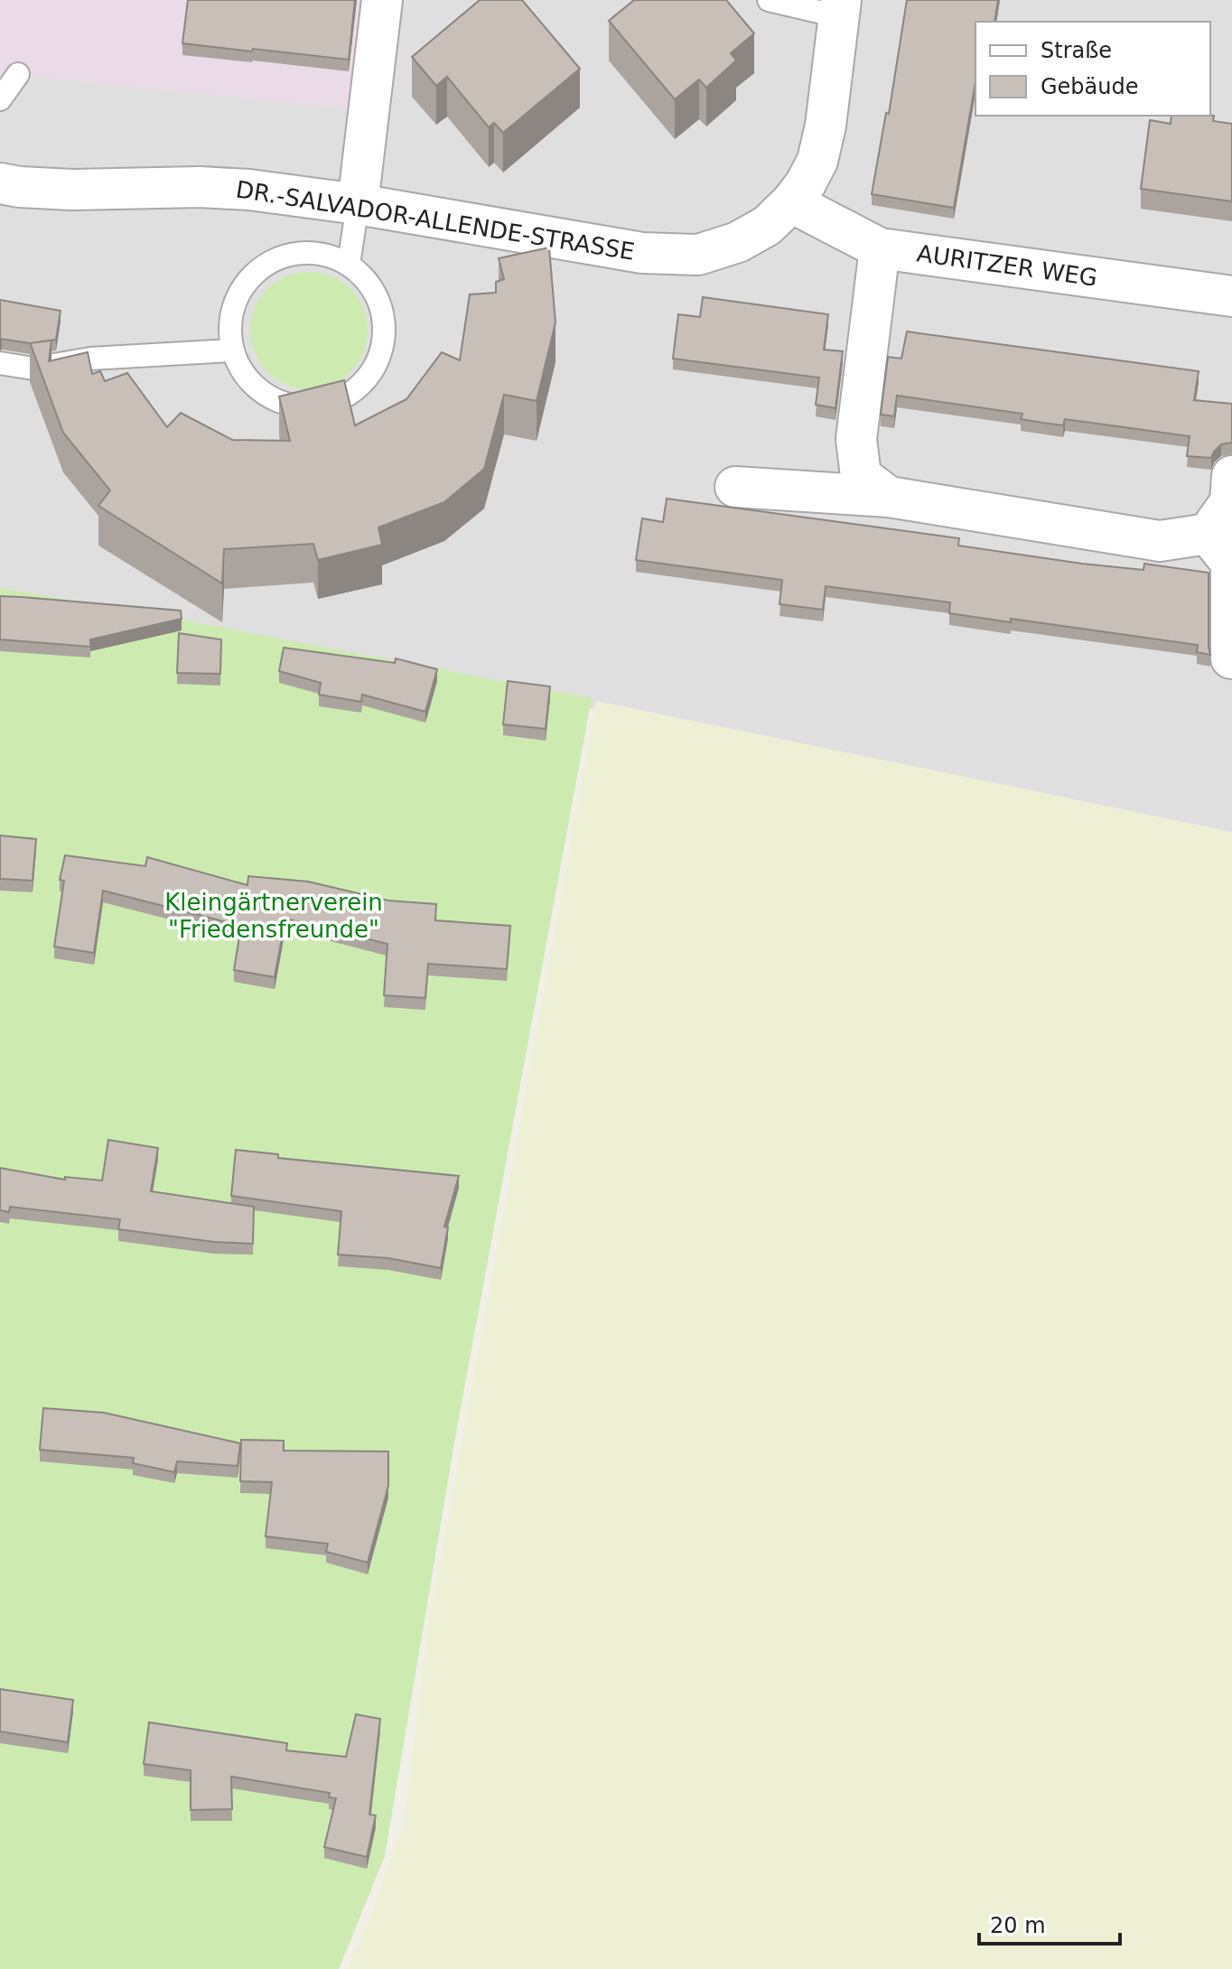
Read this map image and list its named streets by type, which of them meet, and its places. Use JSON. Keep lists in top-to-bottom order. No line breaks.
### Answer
{"streets":{"street":["DR.-SALVADOR-ALLENDE-STRASSE","AURITZER WEG"]},"crossings":[["DR.-SALVADOR-ALLENDE-STRASSE","AURITZER WEG"]],"parks":["Kleingärtnerverein \"Friedensfreunde\""],"legend":["Straße","Gebäude"],"scale_bar":"20 m"}
